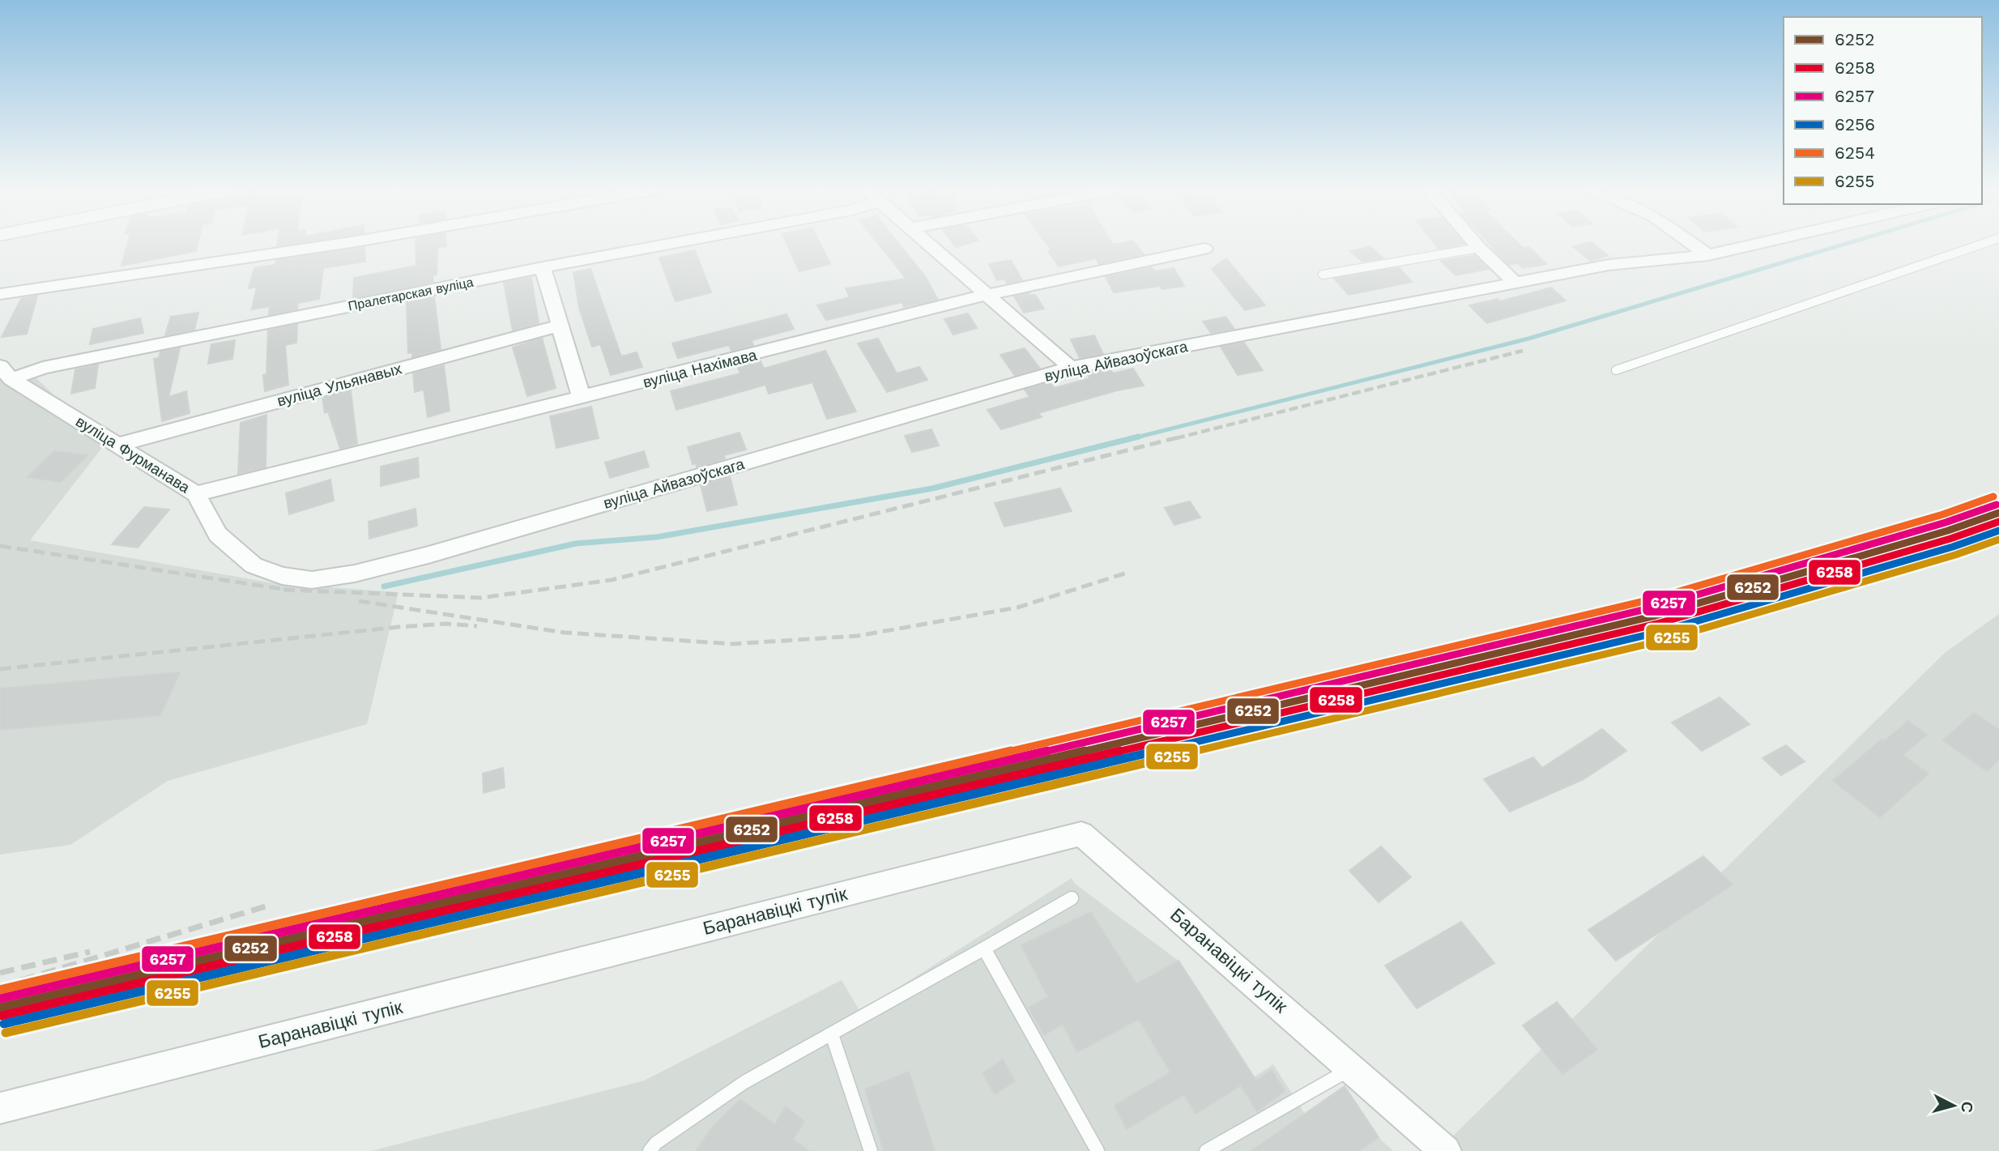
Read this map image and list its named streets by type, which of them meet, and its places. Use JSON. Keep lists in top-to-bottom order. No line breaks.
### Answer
{"streets":{"street":["Пралетарская вуліца","вуліца Айвазоўскага","вуліца Нахімава","вуліца Ульянавых","вуліца Фурманава","Баранавіцкі тупік"]},"crossings":[["Пралетарская вуліца","вуліца Фурманава"],["вуліца Айвазоўскага","вуліца Фурманава"],["вуліца Нахімава","вуліца Фурманава"],["вуліца Ульянавых","вуліца Фурманава"]],"lines":["transit line 6254","transit line 6257","transit line 6252","transit line 6258","transit line 6256","transit line 6255"],"legend":["6252","6258","6257","6256","6254","6255"],"north":"right"}
